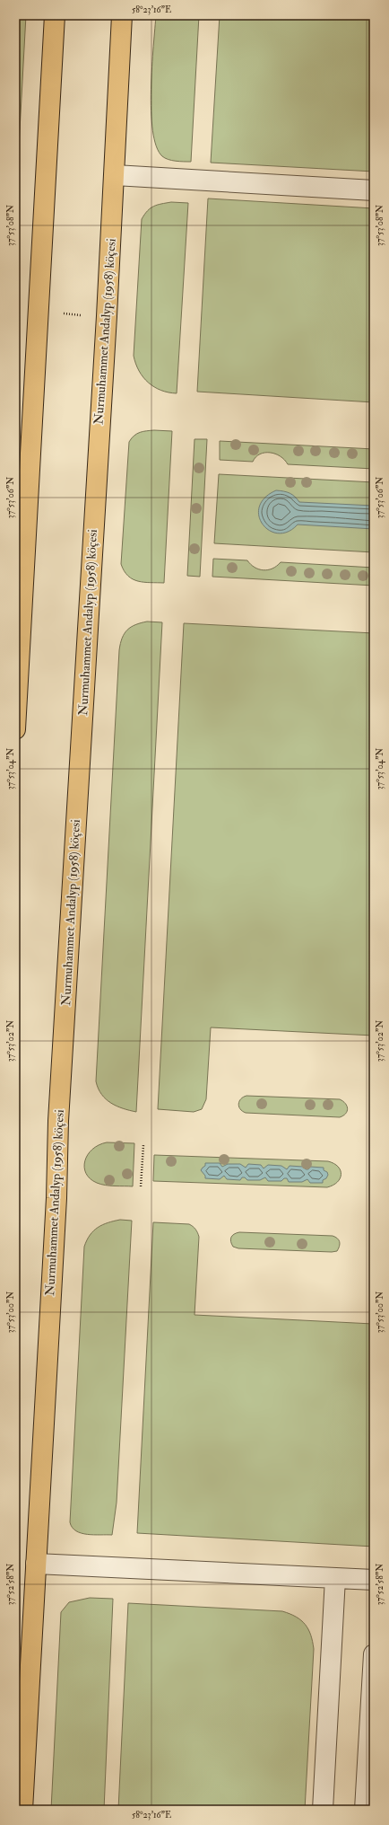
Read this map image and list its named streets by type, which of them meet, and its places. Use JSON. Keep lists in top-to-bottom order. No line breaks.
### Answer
{"streets":{"main road":["Nurmuhammet Andalyp (1958) köçesi"]},"coordinates":["58°23'16\"E","37°53'08\"N","37°53'06\"N","37°53'04\"N","37°53'02\"N","37°53'00\"N","37°52'58\"N"]}
